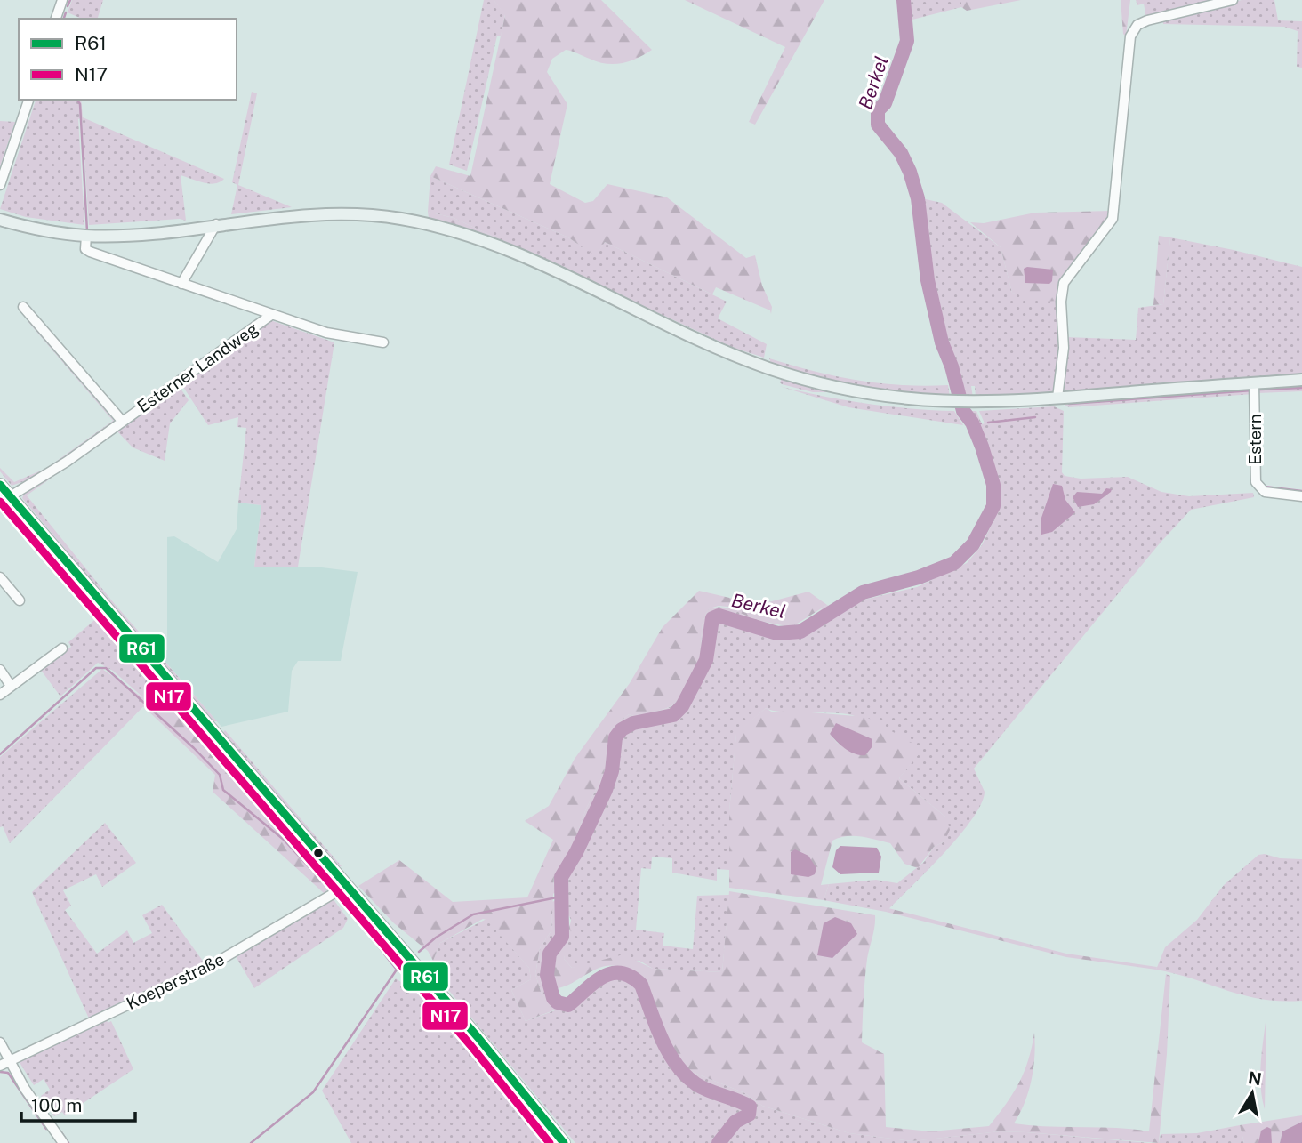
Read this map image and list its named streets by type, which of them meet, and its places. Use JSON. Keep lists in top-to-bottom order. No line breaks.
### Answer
{"streets":{"street":["Esterner Landweg","Estern","Koeperstraße"]},"water":["Berkel"],"lines":["transit line R61","transit line N17"],"legend":["R61","N17"],"scale_bar":"100 m","north":"top"}
